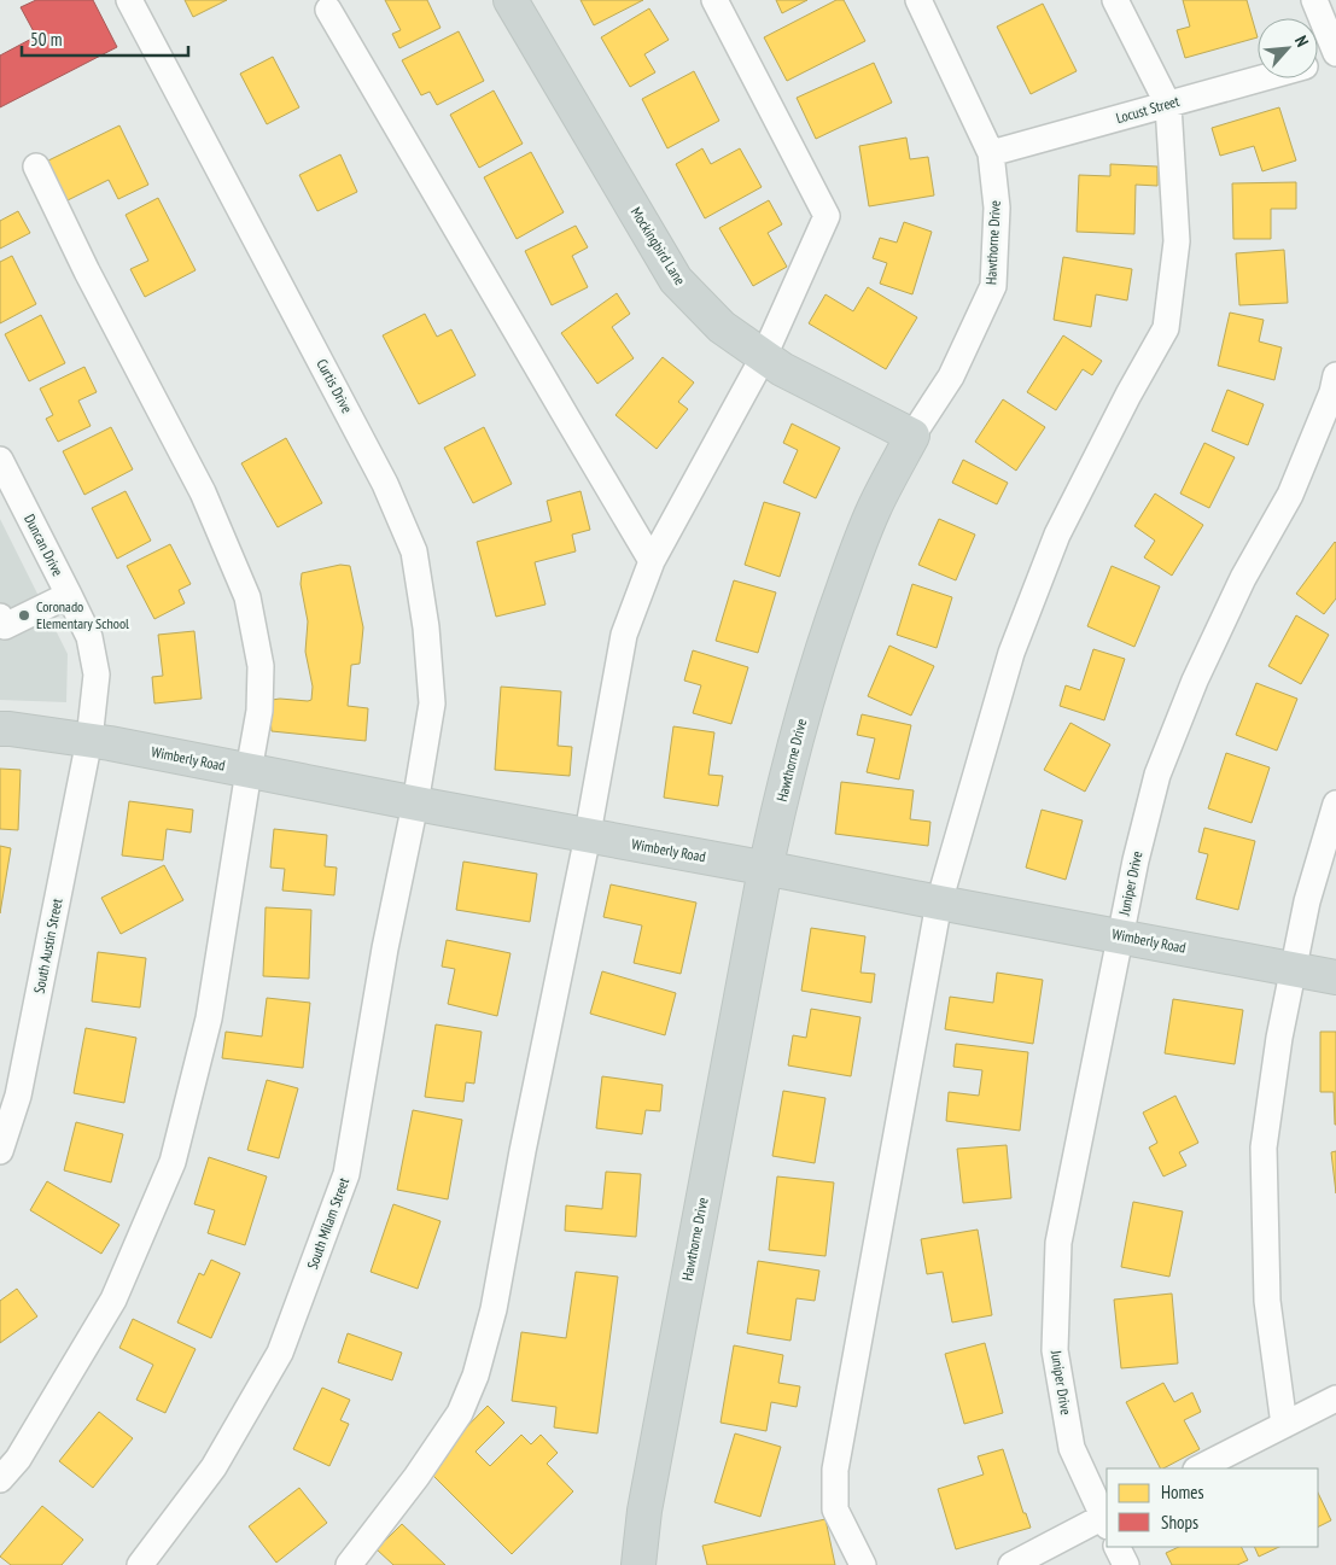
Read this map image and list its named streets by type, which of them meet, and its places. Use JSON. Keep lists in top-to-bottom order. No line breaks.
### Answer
{"streets":{"main road":["Hawthorne Drive","Mockingbird Lane","Wimberly Road"],"street":["Locust Street","Curtis Drive","Duncan Drive","Juniper Drive","South Austin Street","South Milam Street"]},"crossings":[["Locust Street","Hawthorne Drive"],["Hawthorne Drive","Mockingbird Lane"],["Hawthorne Drive","Wimberly Road"],["Curtis Drive","Wimberly Road"],["Curtis Drive","South Milam Street"],["Duncan Drive","Wimberly Road"],["Duncan Drive","South Austin Street"],["Wimberly Road","Juniper Drive"],["Wimberly Road","South Austin Street"],["Wimberly Road","South Milam Street"]],"places":["Coronado Elementary School"],"legend":["Homes","Shops"],"scale_bar":"50 m","north":"top right"}
